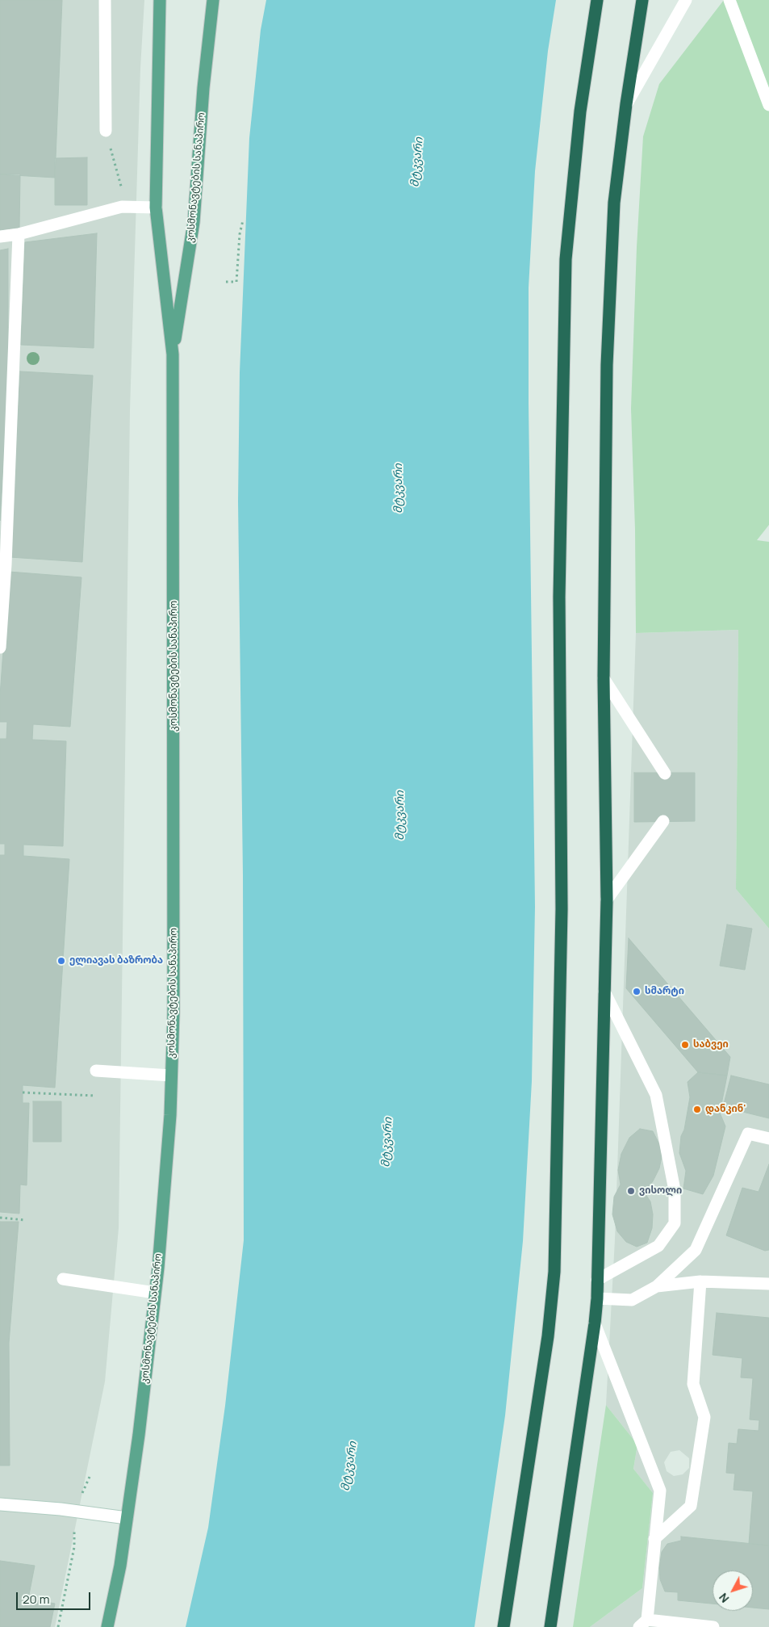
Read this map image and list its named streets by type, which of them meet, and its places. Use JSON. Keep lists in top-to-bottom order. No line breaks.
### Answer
{"streets":{"main road":["კოსმონავტების სანაპირო"]},"water":["მტკვარი"],"places":["ელიავას ბაზრობა","სმარტი","საბვეი","დანკინ'","ვისოლი"],"scale_bar":"20 m","north":"bottom left"}
